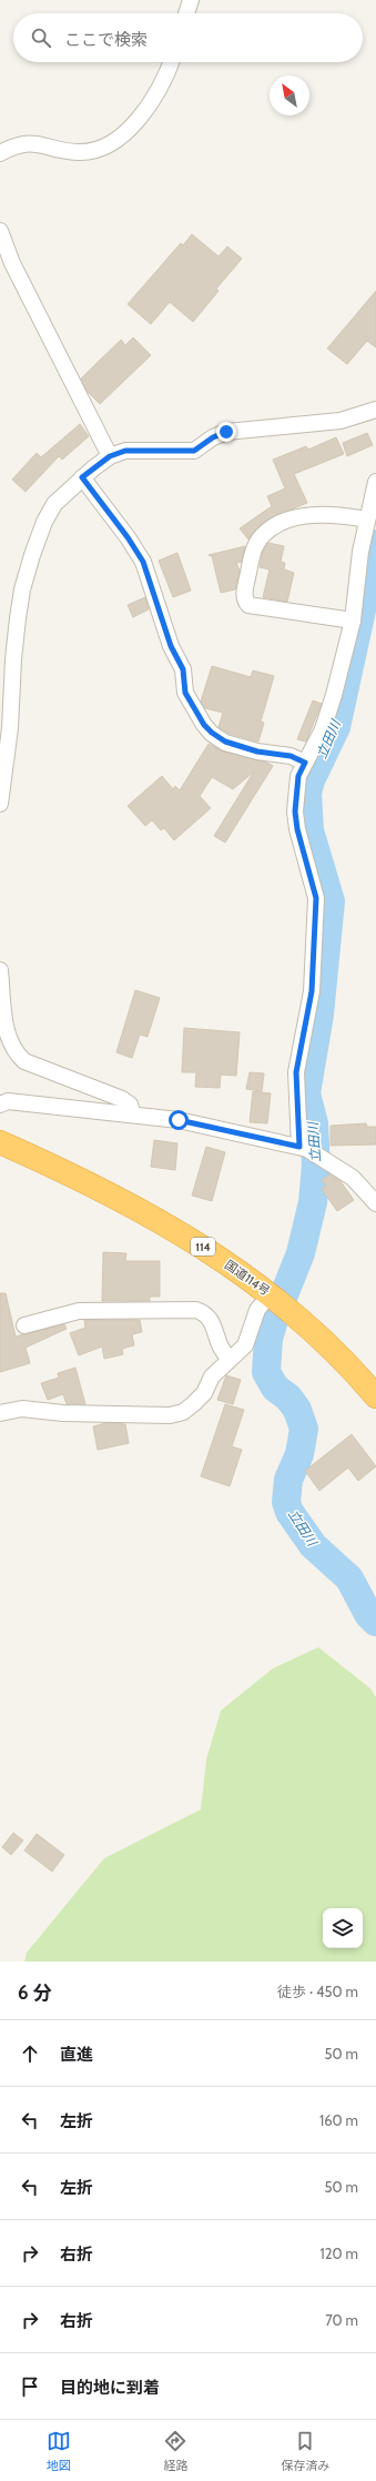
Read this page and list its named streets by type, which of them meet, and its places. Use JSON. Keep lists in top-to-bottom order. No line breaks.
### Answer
{"streets":{"highway":["114","国道114号"]},"water":["立田川"],"north":"top left","page":{"search":"ここで検索","heading":["6 分","徒歩 · 450 m"],"list":[["直進","50 m"],["左折","160 m"],["左折","50 m"],["右折","120 m"],["右折","70 m"],"目的地に到着"],"nav":["地図","経路","保存済み"]}}
